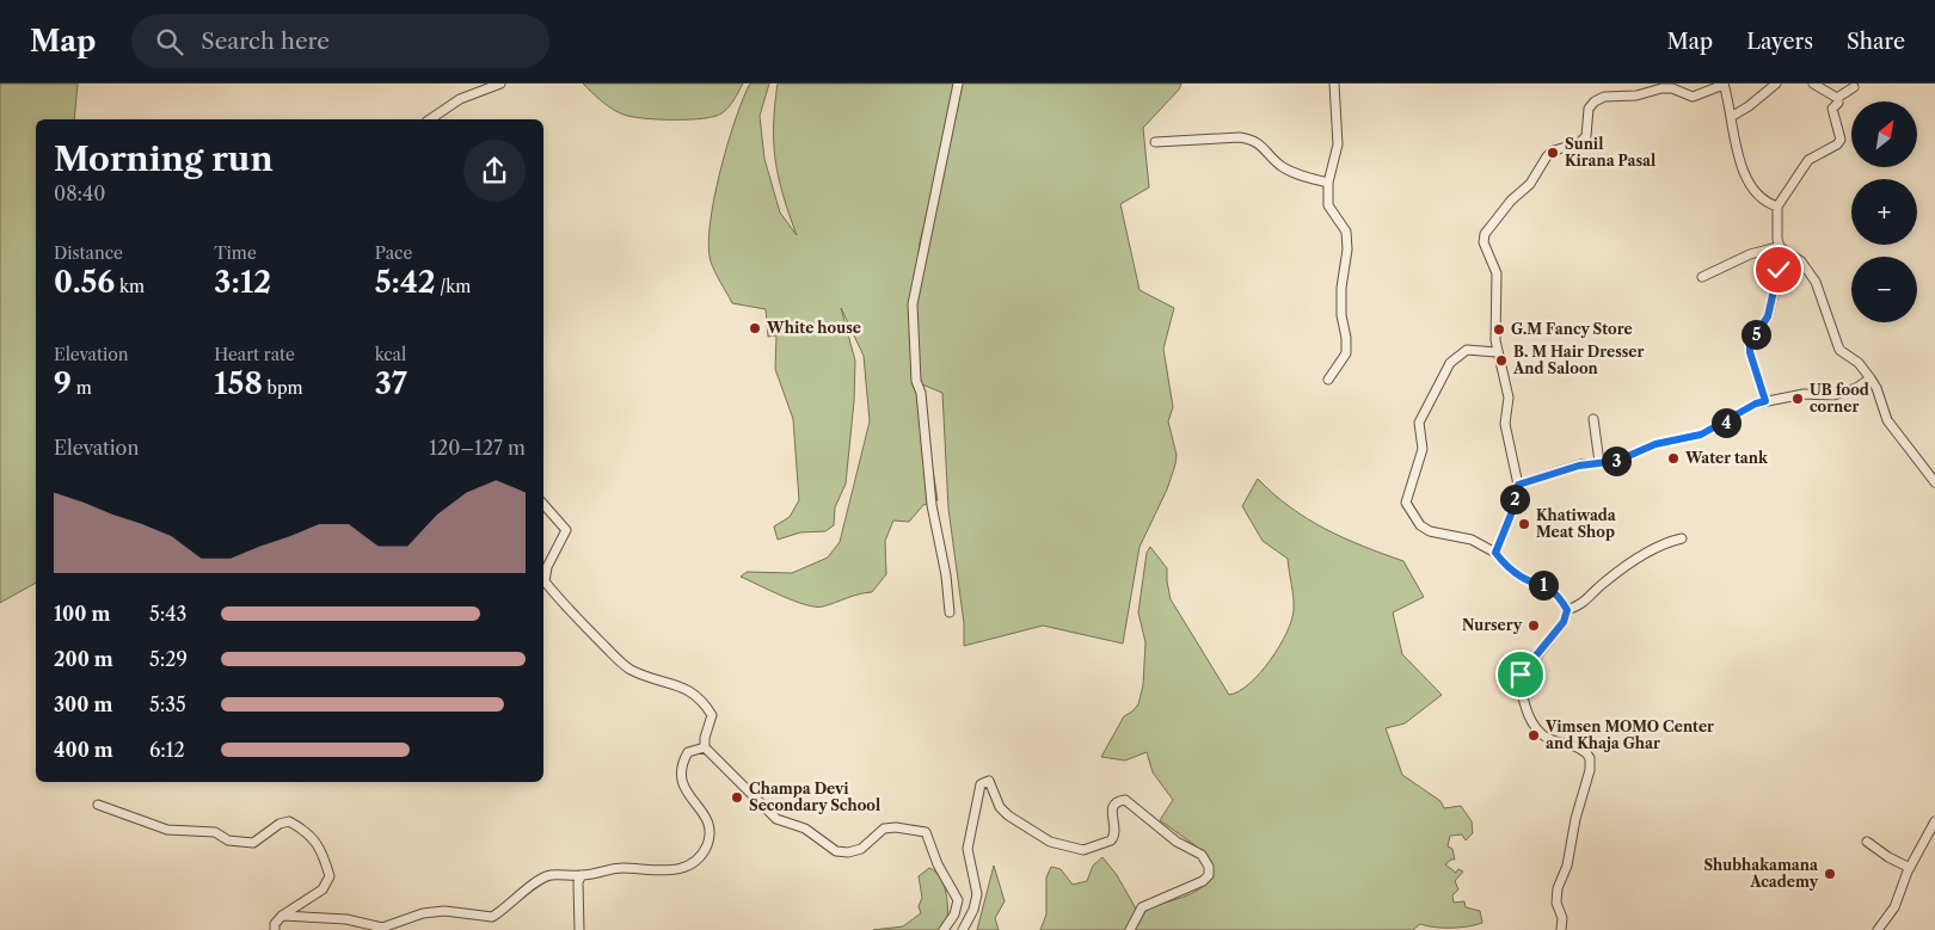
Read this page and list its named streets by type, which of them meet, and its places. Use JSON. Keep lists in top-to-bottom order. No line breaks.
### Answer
{"places":["Sunil Kirana Pasal","White house","G.M Fancy Store","B. M Hair Dresser And Saloon","UB food corner","Water tank","Khatiwada Meat Shop","Nursery","Vimsen MOMO Center and Khaja Ghar","Champa Devi Secondary School","Shubhakamana Academy"],"north":"top right","page":{"header":"Map","search":"Search here","nav":["Map","Layers","Share"],"map_buttons":["+","−"],"heading":["Morning run","08:40"],"stats":[["Distance","0.56 km"],["Time","3:12"],["Pace","5:42 /km"],["Elevation","9 m"],["Heart rate","158 bpm"],["kcal","37"]],"pins":["5","4","3","2","1"],"chart":["Elevation","120–127 m"],"list":[{"name":"100 m","note":"5:43"},{"name":"200 m","note":"5:29"},{"name":"300 m","note":"5:35"},{"name":"400 m","note":"6:12"}]}}
